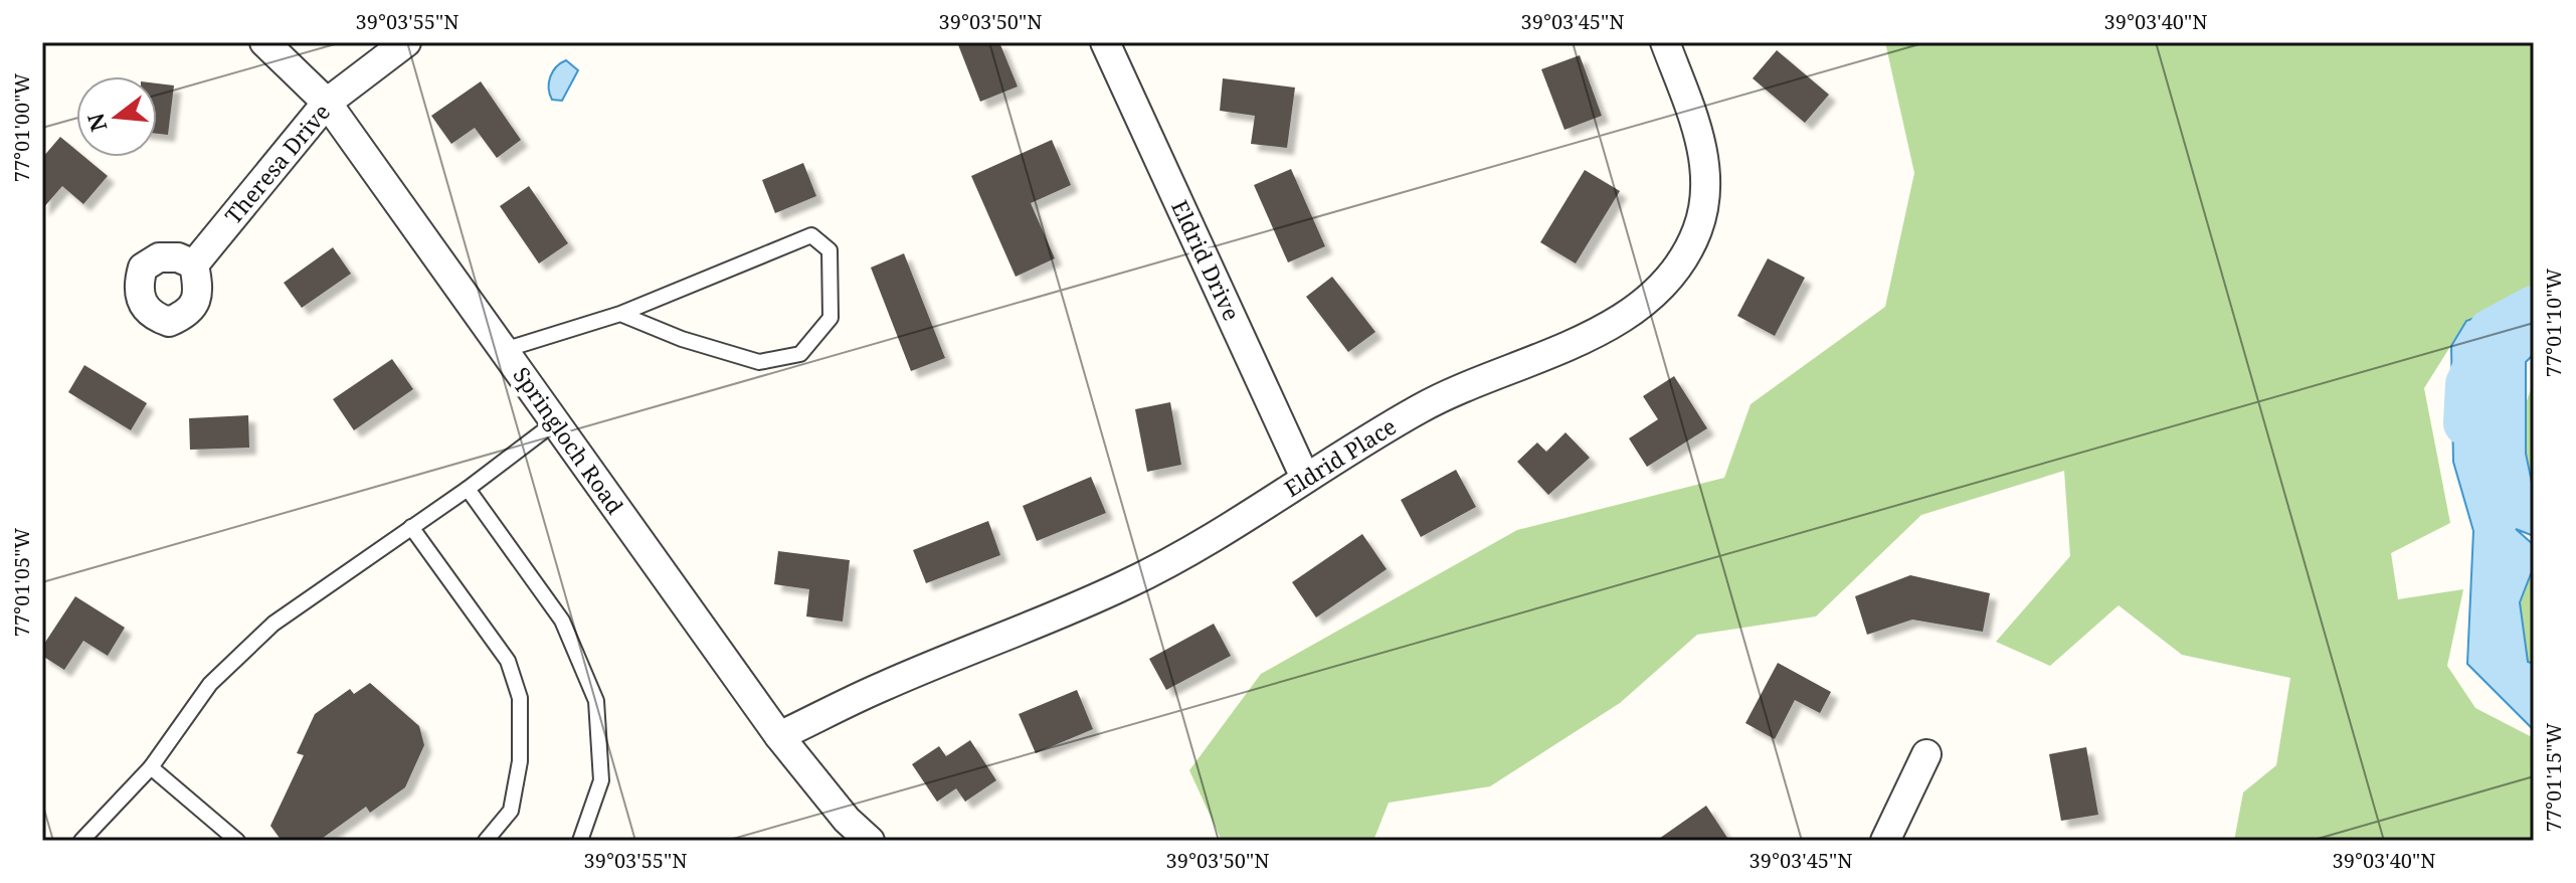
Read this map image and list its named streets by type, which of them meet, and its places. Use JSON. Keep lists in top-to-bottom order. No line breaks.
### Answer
{"streets":{"street":["Theresa Drive","Eldrid Drive","Springloch Road","Eldrid Place"]},"crossings":[["Theresa Drive","Springloch Road"],["Eldrid Drive","Eldrid Place"],["Springloch Road","Eldrid Place"]],"north":"left","coordinates":["39°03'55\"N","39°03'50\"N","39°03'45\"N","39°03'40\"N","77°01'00\"W","77°01'10\"W","77°01'05\"W","77°01'15\"W"]}
